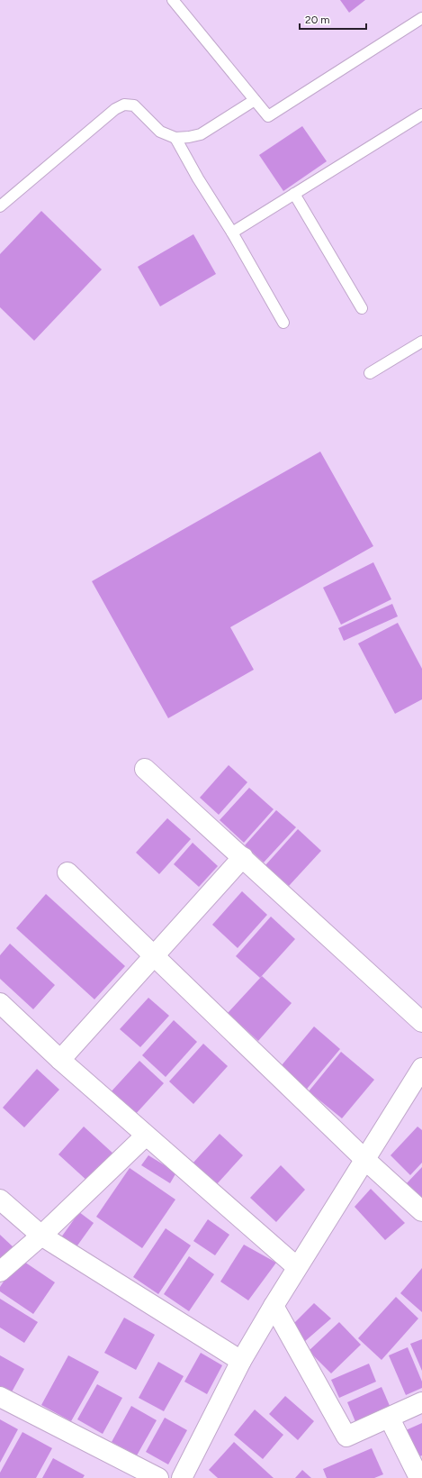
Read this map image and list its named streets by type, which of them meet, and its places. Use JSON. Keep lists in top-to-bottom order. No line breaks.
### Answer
{"scale_bar":"20 m"}
